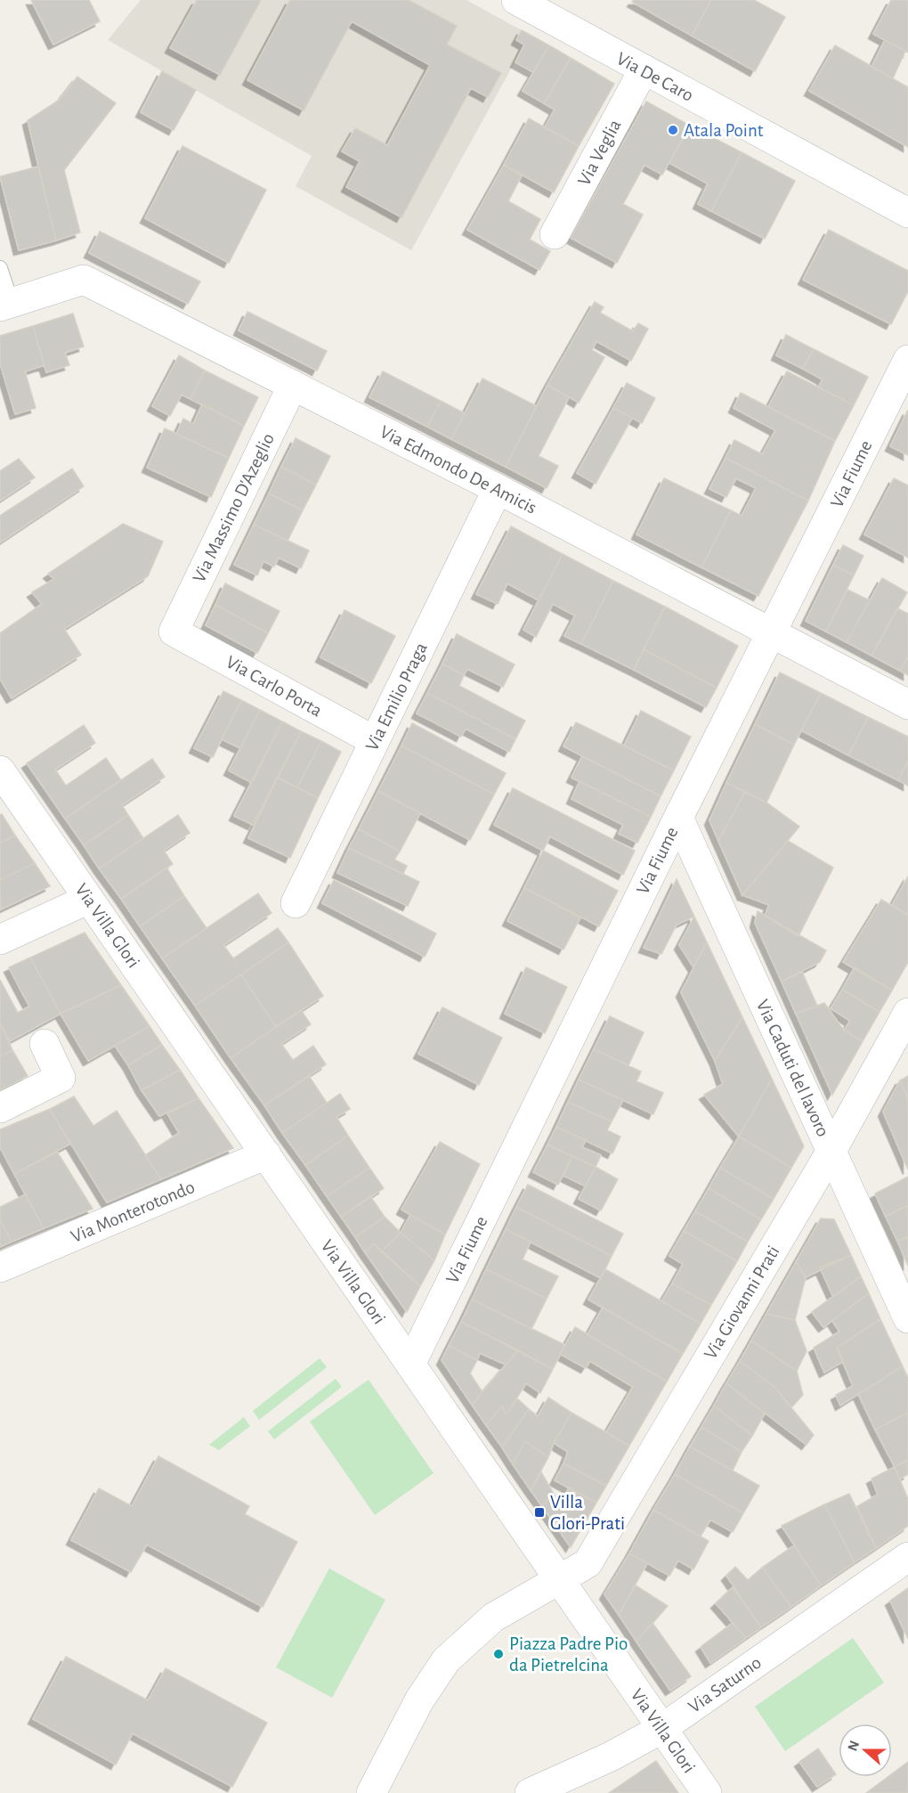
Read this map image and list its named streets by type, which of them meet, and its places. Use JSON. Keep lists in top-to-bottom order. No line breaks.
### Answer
{"streets":{"street":["Via De Caro","Via Veglia","Via Edmondo De Amicis","Via Fiume","Via Massimo D'Azeglio","Via Carlo Porta","Via Emilio Praga","Via Villa Glori","Via Caduti del lavoro","Via Monterotondo","Via Giovanni Prati","Via Saturno"]},"crossings":[["Via De Caro","Via Veglia"],["Via Edmondo De Amicis","Via Fiume"],["Via Edmondo De Amicis","Via Massimo D'Azeglio"],["Via Edmondo De Amicis","Via Emilio Praga"],["Via Fiume","Via Villa Glori"],["Via Fiume","Via Caduti del lavoro"],["Via Massimo D'Azeglio","Via Carlo Porta"],["Via Carlo Porta","Via Emilio Praga"],["Via Villa Glori","Via Monterotondo"],["Via Villa Glori","Via Giovanni Prati"],["Via Villa Glori","Via Saturno"],["Via Caduti del lavoro","Via Giovanni Prati"]],"places":{"other":["Atala Point","Piazza Padre Pio da Pietrelcina"],"transit":["Villa Glori-Prati"]},"north":"left"}
